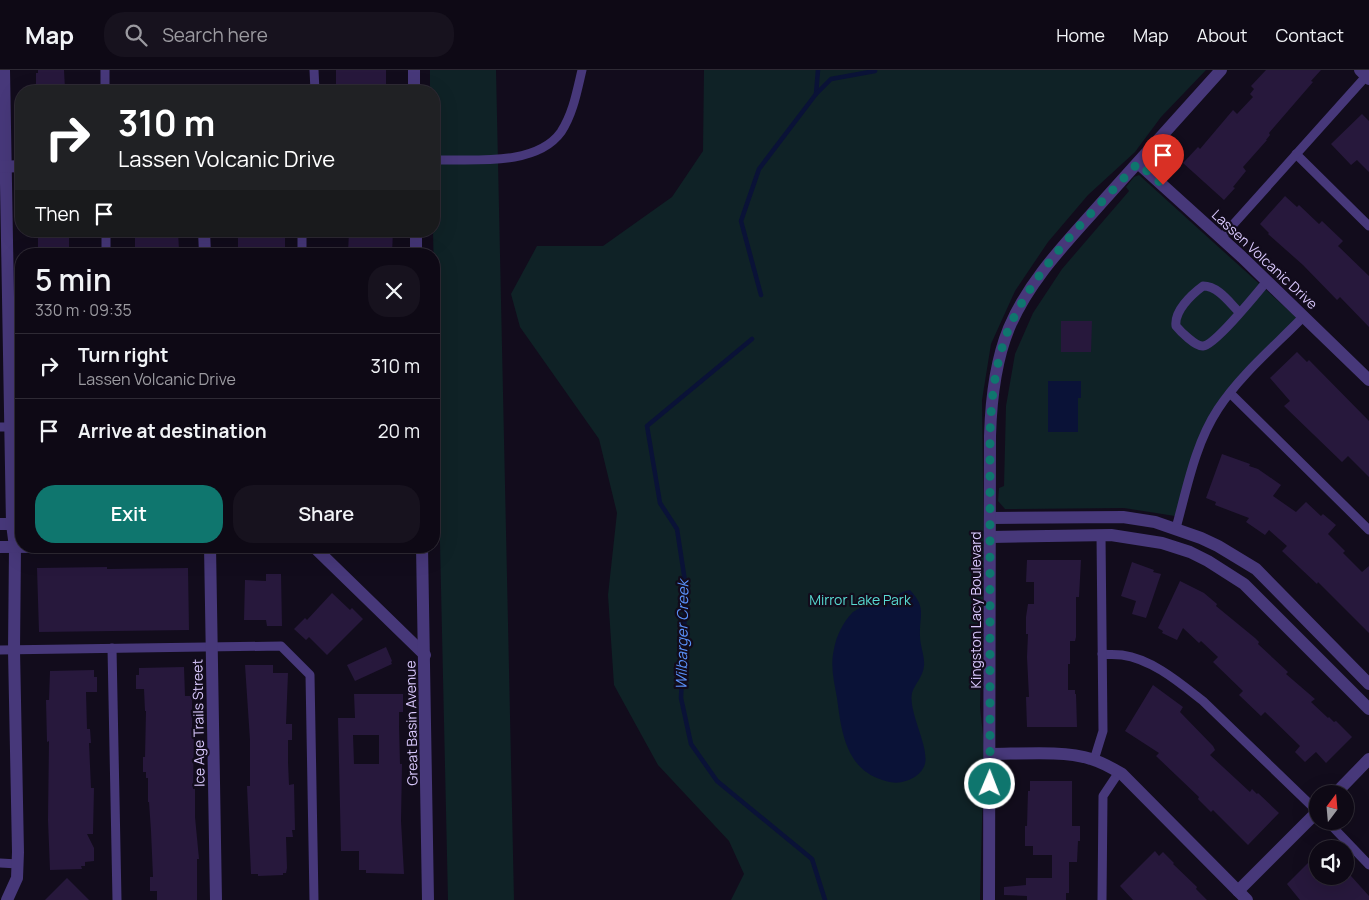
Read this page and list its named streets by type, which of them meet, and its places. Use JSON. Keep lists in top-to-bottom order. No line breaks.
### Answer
{"streets":{"street":["Lassen Volcanic Drive","Kingston Lacy Boulevard","Ice Age Trails Street","Great Basin Avenue"]},"crossings":[["Lassen Volcanic Drive","Kingston Lacy Boulevard"]],"water":["Wilbarger Creek"],"parks":["Mirror Lake Park"],"north":"top","page":{"header":"Map","search":"Search here","nav":["Home","Map","About","Contact"],"turn":["310 m","Lassen Volcanic Drive"],"then":"Then","heading":["5 min","330 m · 09:35"],"list":[{"name":"Turn right","note":"Lassen Volcanic Drive","value":"310 m"},{"name":"Arrive at destination","value":"20 m"}],"buttons":["Exit","Share"]}}
